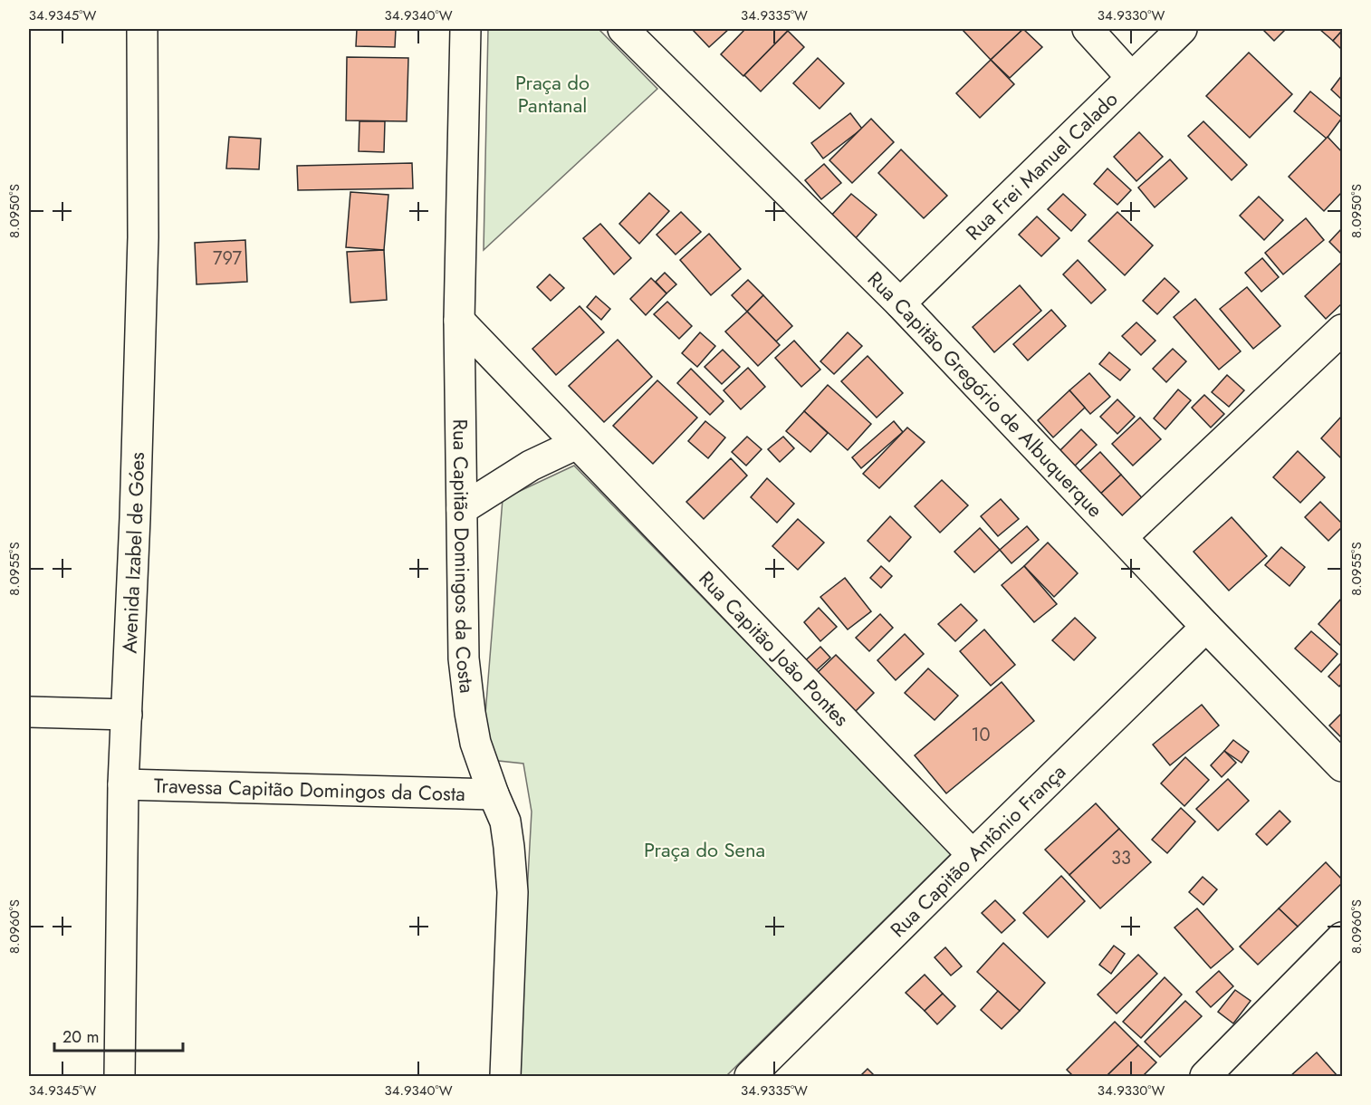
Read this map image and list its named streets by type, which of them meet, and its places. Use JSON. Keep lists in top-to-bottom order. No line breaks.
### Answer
{"streets":{"street":["Rua Frei Manuel Calado","Rua Capitão Gregório de Albuquerque","Avenida Izabel de Góes","Rua Capitão Domingos da Costa","Rua Capitão João Pontes","Travessa Capitão Domingos da Costa","Rua Capitão Antônio França"]},"crossings":[["Rua Frei Manuel Calado","Rua Capitão Gregório de Albuquerque"],["Rua Capitão Gregório de Albuquerque","Rua Capitão Antônio França"],["Avenida Izabel de Góes","Travessa Capitão Domingos da Costa"],["Rua Capitão Domingos da Costa","Rua Capitão João Pontes"],["Rua Capitão Domingos da Costa","Travessa Capitão Domingos da Costa"],["Rua Capitão João Pontes","Rua Capitão Antônio França"]],"parks":["Praça do Pantanal","Praça do Sena"],"house_numbers":["797","10","33"],"scale_bar":"20 m","coordinates":["34.9345°W","34.9340°W","34.9335°W","34.9330°W","8.0950°S","8.0955°S","8.0960°S"]}
